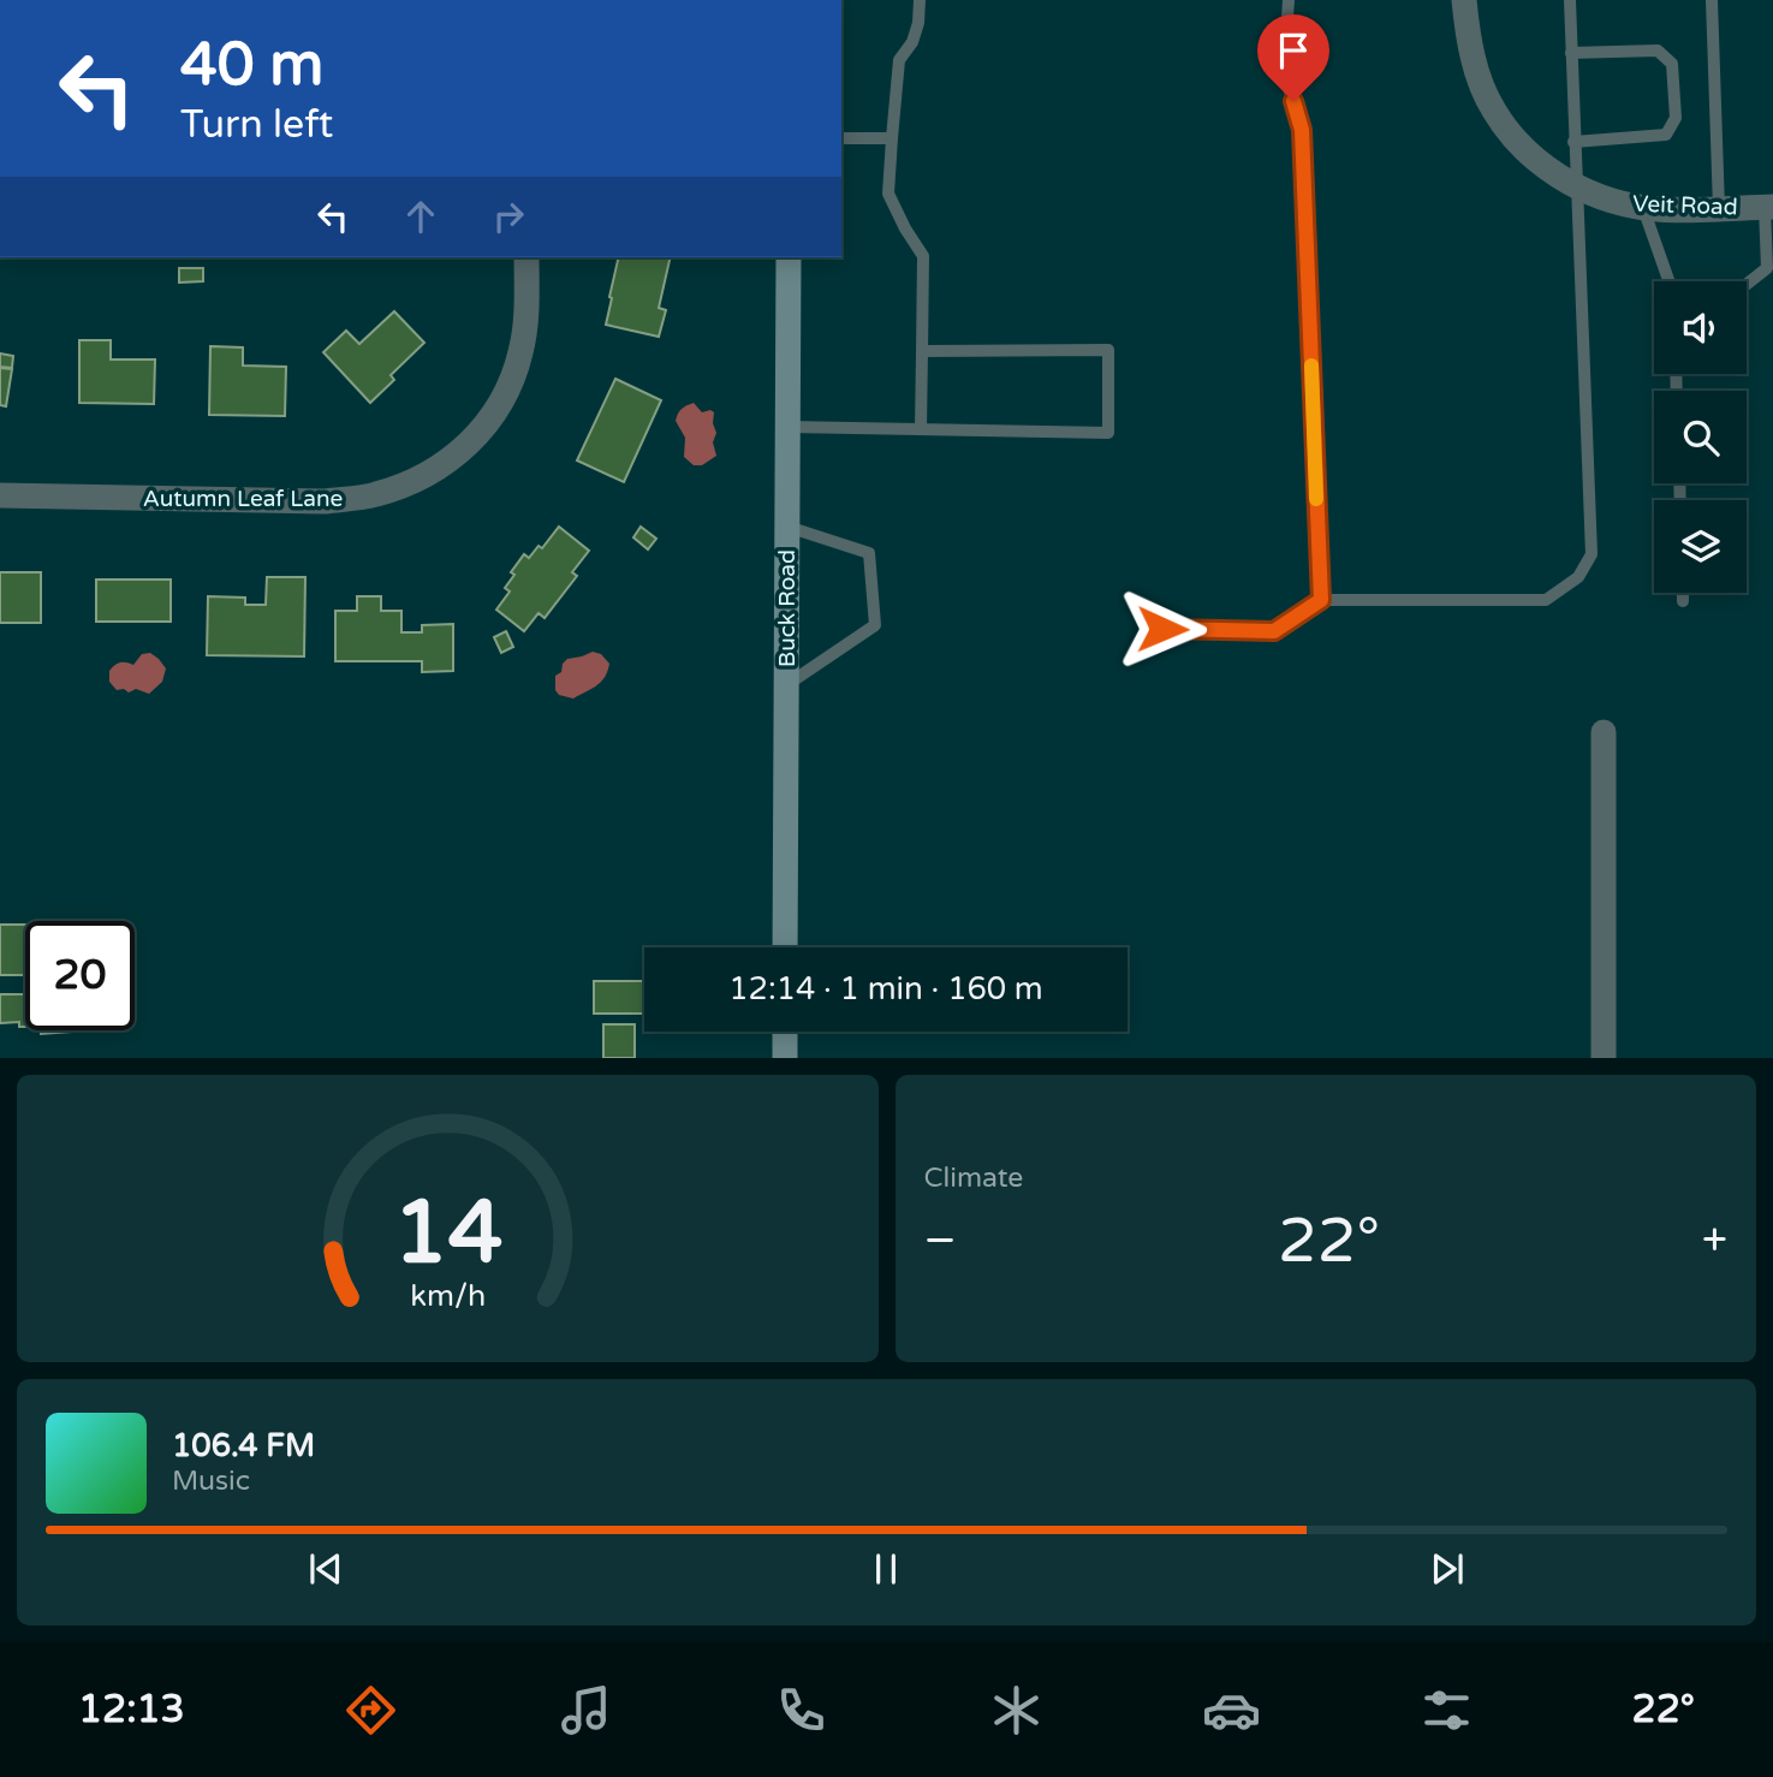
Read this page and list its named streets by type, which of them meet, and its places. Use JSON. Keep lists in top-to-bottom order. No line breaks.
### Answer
{"streets":{"street":["Veit Road","Autumn Leaf Lane","Buck Road"]},"page":{"turn":["40 m","Turn left"],"limit":"20","trip":"12:14 · 1 min · 160 m","tile":"Climate","heat":["−","22°","+"],"song":["106.4 FM","Music"],"tabs":["12:13","22°"],"gauge":["14","km/h"]}}
